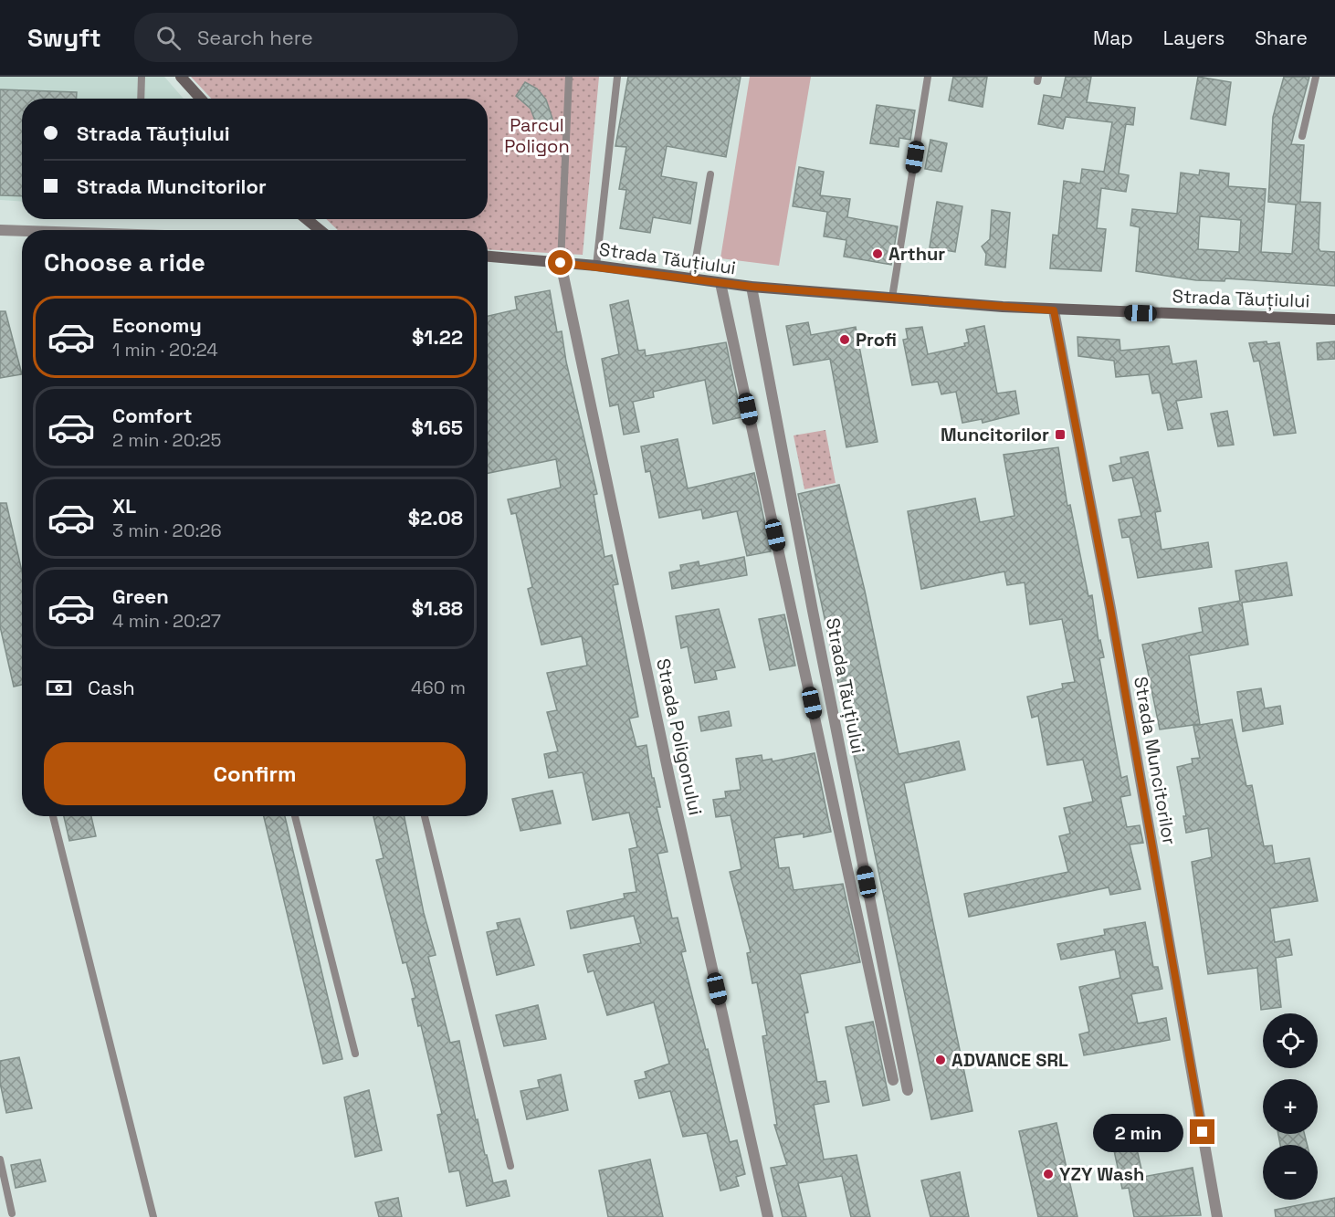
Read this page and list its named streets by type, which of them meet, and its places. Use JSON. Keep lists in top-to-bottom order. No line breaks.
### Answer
{"streets":{"main road":["Strada Tăuțiului"],"street":["Strada Poligonului","Strada Muncitorilor"]},"crossings":[["Strada Tăuțiului","Strada Poligonului"],["Strada Tăuțiului","Strada Muncitorilor"]],"parks":["Parcul Poligon"],"places":{"other":["Arthur","Profi","ADVANCE SRL","YZY Wash"],"transit":["Muncitorilor"]},"page":{"header":"Swyft","search":"Search here","nav":["Map","Layers","Share"],"banner":["Strada Tăuțiului","Strada Muncitorilor"],"heading":"Choose a ride","list":[{"name":"Economy","note":"1 min · 20:24","value":"$1.22"},{"name":"Comfort","note":"2 min · 20:25","value":"$1.65"},{"name":"XL","note":"3 min · 20:26","value":"$2.08"},{"name":"Green","note":"4 min · 20:27","value":"$1.88"}],"pay":["Cash","460 m"],"buttons":"Confirm","map_buttons":["+","−"],"bubble":"2 min"}}
